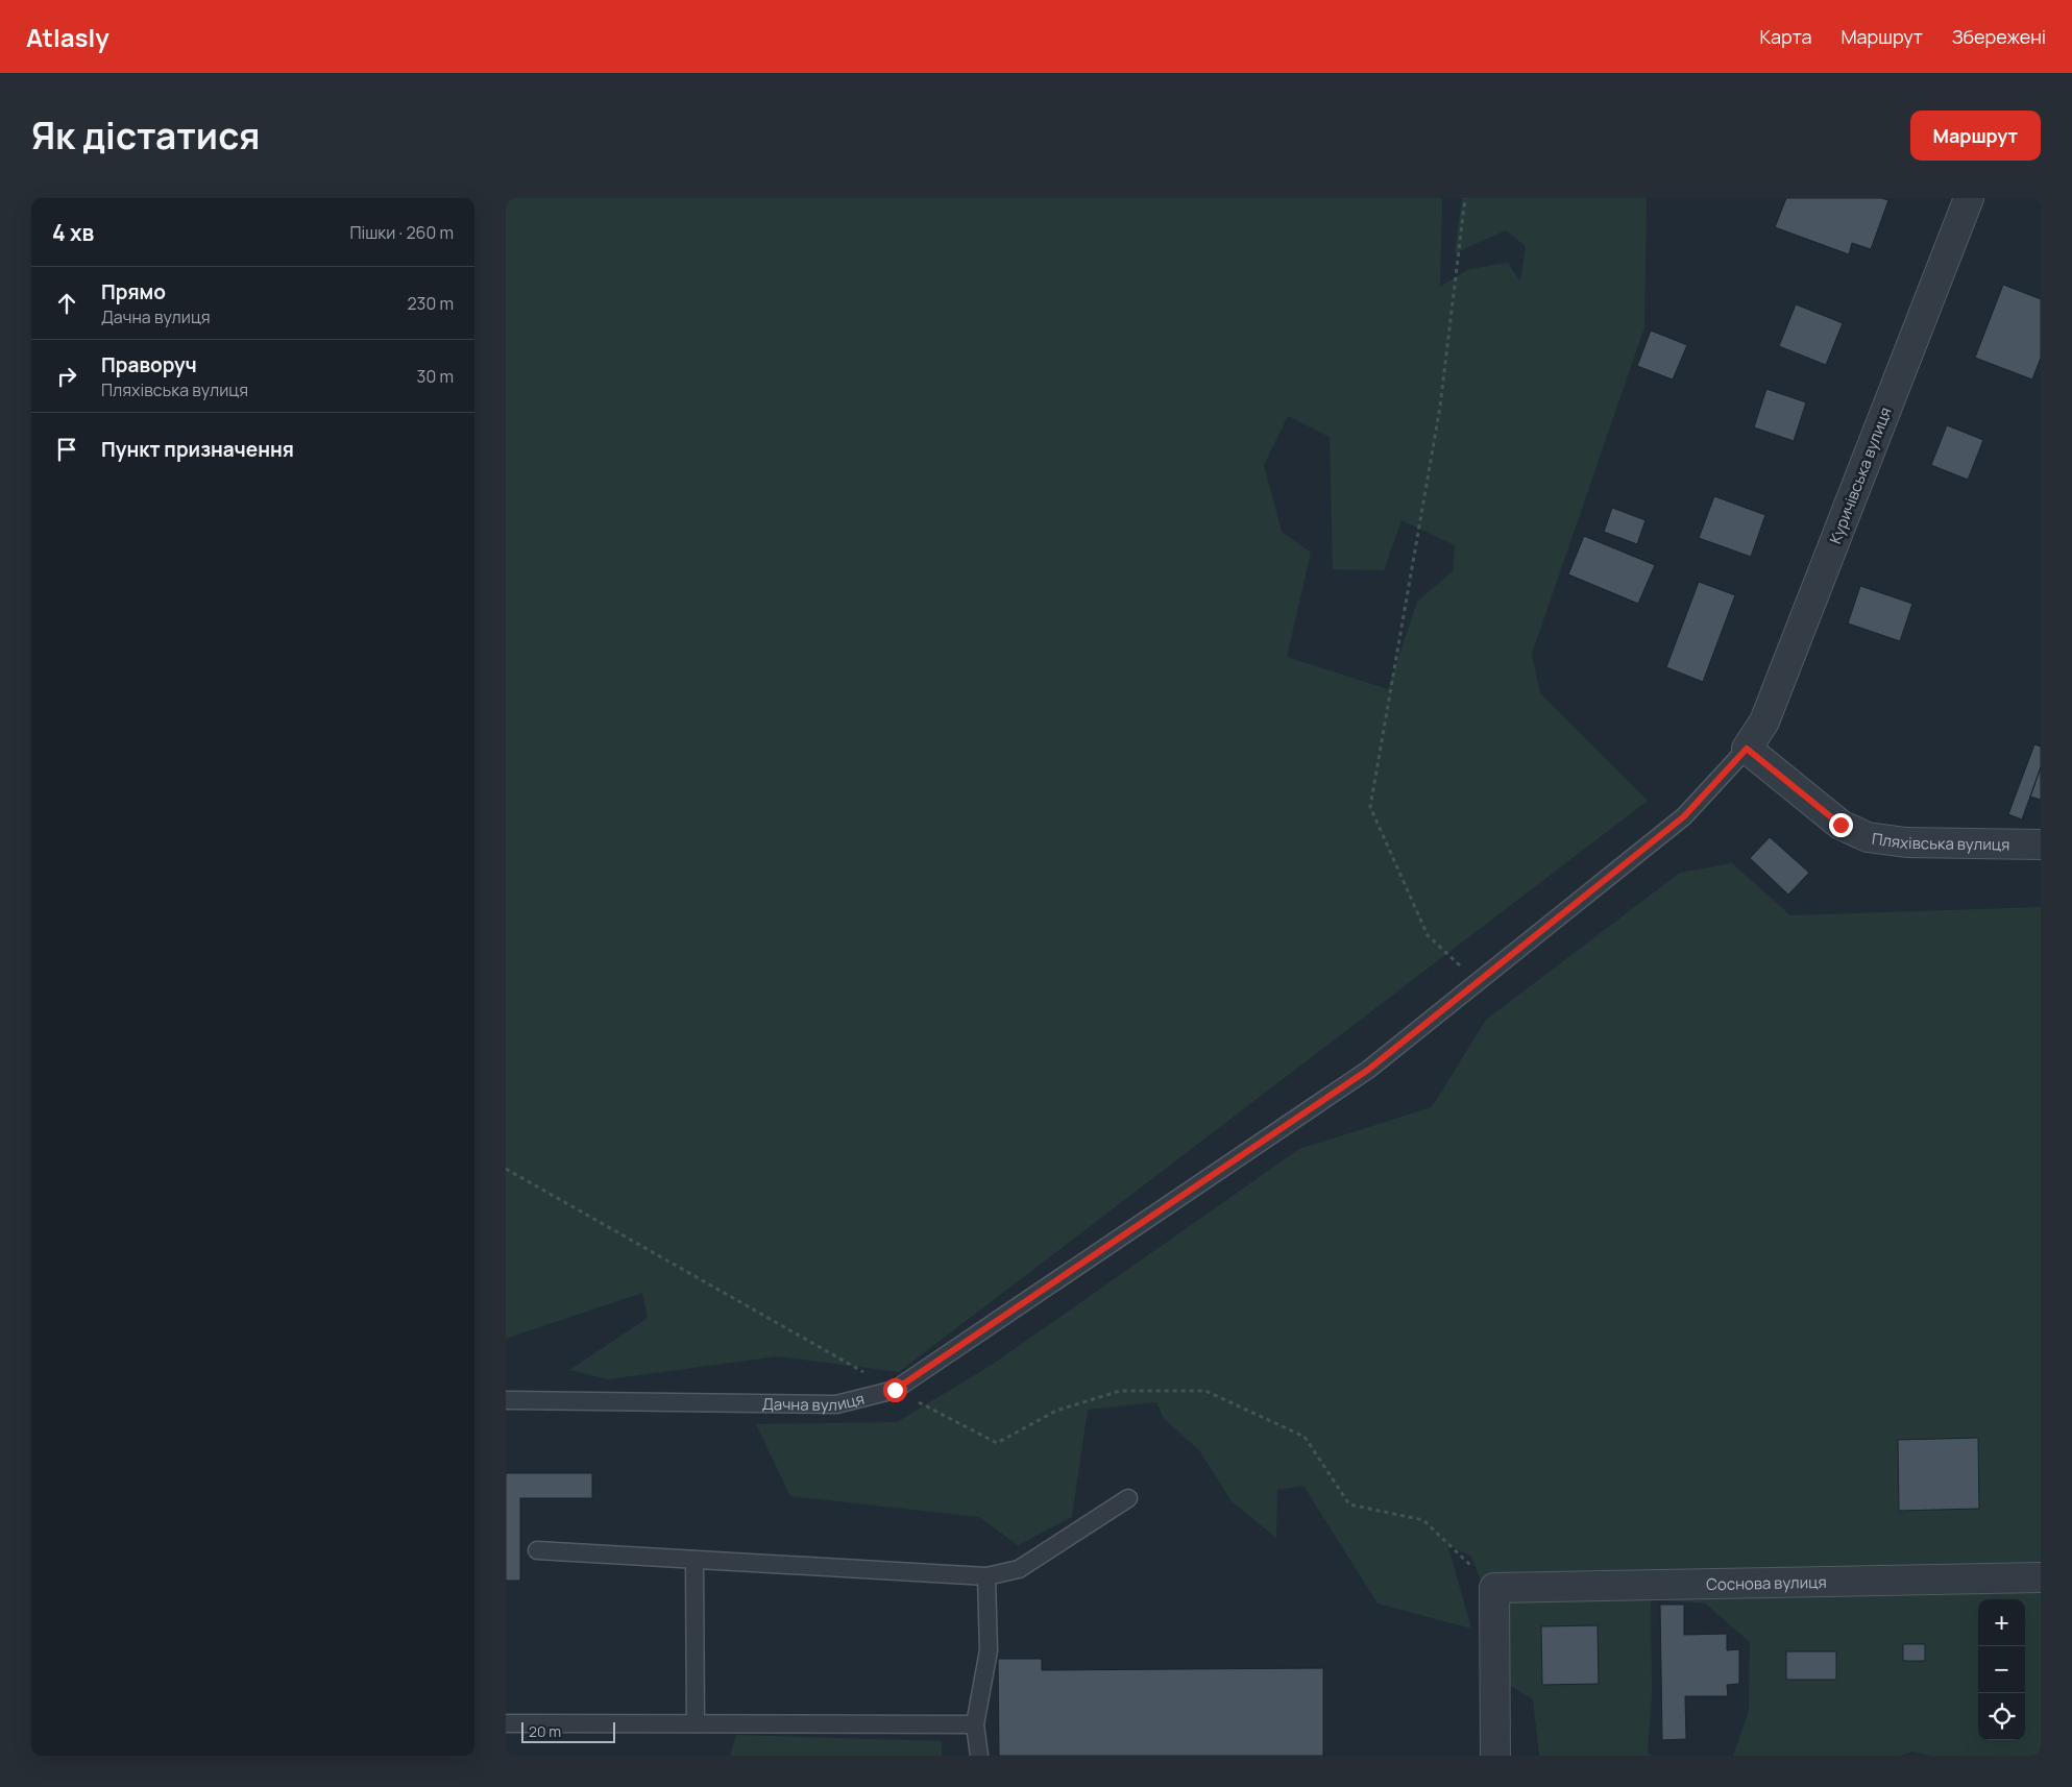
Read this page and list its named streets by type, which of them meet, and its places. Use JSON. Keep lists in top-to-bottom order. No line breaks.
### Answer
{"streets":{"street":["Куричівська вулиця","Пляхівська вулиця","Соснова вулиця"],"lane":["Дачна вулиця"]},"crossings":[["Куричівська вулиця","Пляхівська вулиця"],["Куричівська вулиця","Дачна вулиця"],["Пляхівська вулиця","Дачна вулиця"]],"scale_bar":"20 m","page":{"header":"Atlasly","nav":["Карта","Маршрут","Збережені"],"title":"Як дістатися","buttons":"Маршрут","heading":["4 хв","Пішки · 260 m"],"list":[["Прямо","Дачна вулиця","230 m"],["Праворуч","Пляхівська вулиця","30 m"],"Пункт призначення"],"map_buttons":["+","−"],"scale":"20 m"}}
